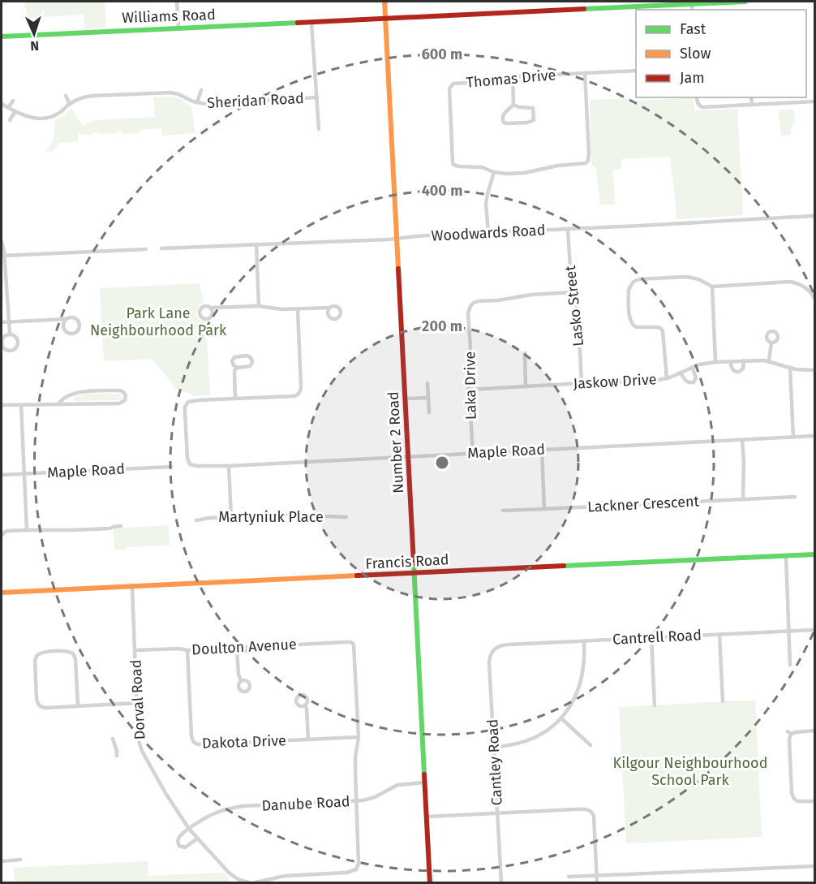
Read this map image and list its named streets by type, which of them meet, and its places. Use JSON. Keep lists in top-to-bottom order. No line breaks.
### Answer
{"streets":{"street":["Williams Road","Thomas Drive","Sheridan Road","Woodwards Road","Lasko Street","Jaskow Drive","Laka Drive","Number 2 Road","Maple Road","Lackner Crescent","Martyniuk Place","Francis Road","Cantrell Road","Doulton Avenue","Dorval Road","Dakota Drive","Cantley Road","Danube Road"]},"crossings":[["Williams Road","Number 2 Road"],["Woodwards Road","Lasko Street"],["Woodwards Road","Number 2 Road"],["Lasko Street","Jaskow Drive"],["Lasko Street","Laka Drive"],["Jaskow Drive","Laka Drive"],["Laka Drive","Maple Road"],["Number 2 Road","Maple Road"],["Number 2 Road","Francis Road"],["Number 2 Road","Danube Road"],["Francis Road","Dorval Road"],["Cantrell Road","Cantley Road"],["Doulton Avenue","Dorval Road"],["Doulton Avenue","Dakota Drive"],["Dorval Road","Danube Road"]],"parks":["Park Lane Neighbourhood Park","Kilgour Neighbourhood School Park"],"legend":["Fast","Slow","Jam"],"north":"bottom","rings":["600 m","400 m","200 m"]}
